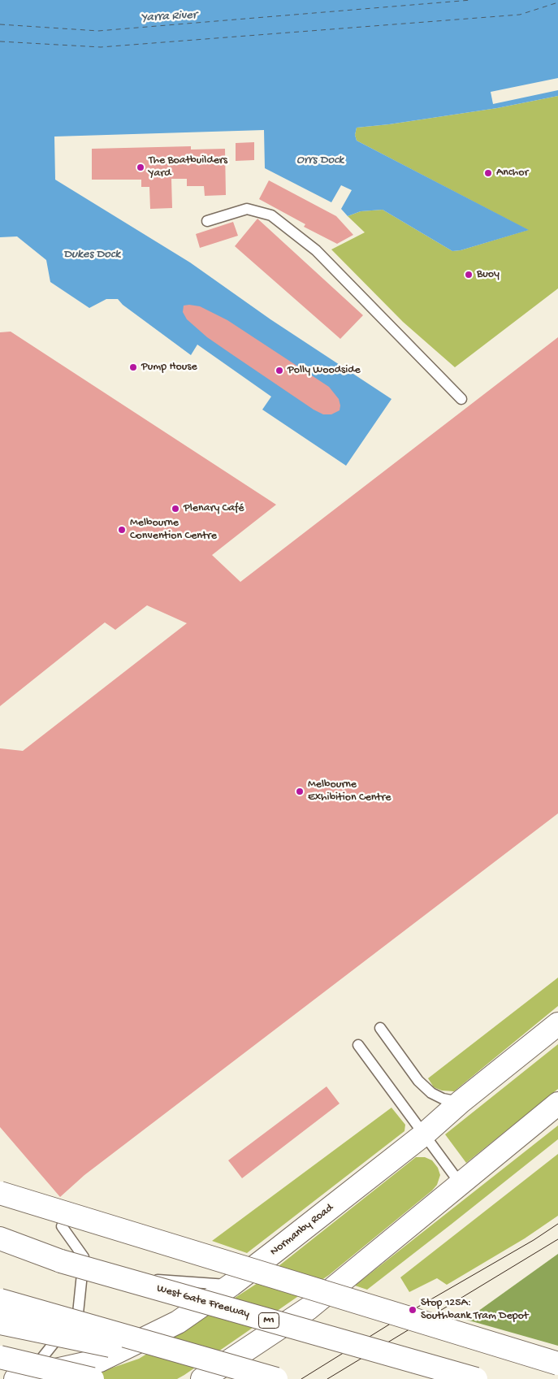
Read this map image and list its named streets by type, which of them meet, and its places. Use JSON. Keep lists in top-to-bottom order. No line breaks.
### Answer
{"streets":{"main road":["Normanby Road","West Gate Freeway","M1"]},"water":["Yarra River","Orrs Dock","Dukes Dock"],"places":["The Boatbuilders Yard","Anchor","Buoy","Pump House","Polly Woodside","Plenary Café","Melbourne Convention Centre","Melbourne Exhibition Centre","Stop 125A: Southbank Tram Depot"]}
